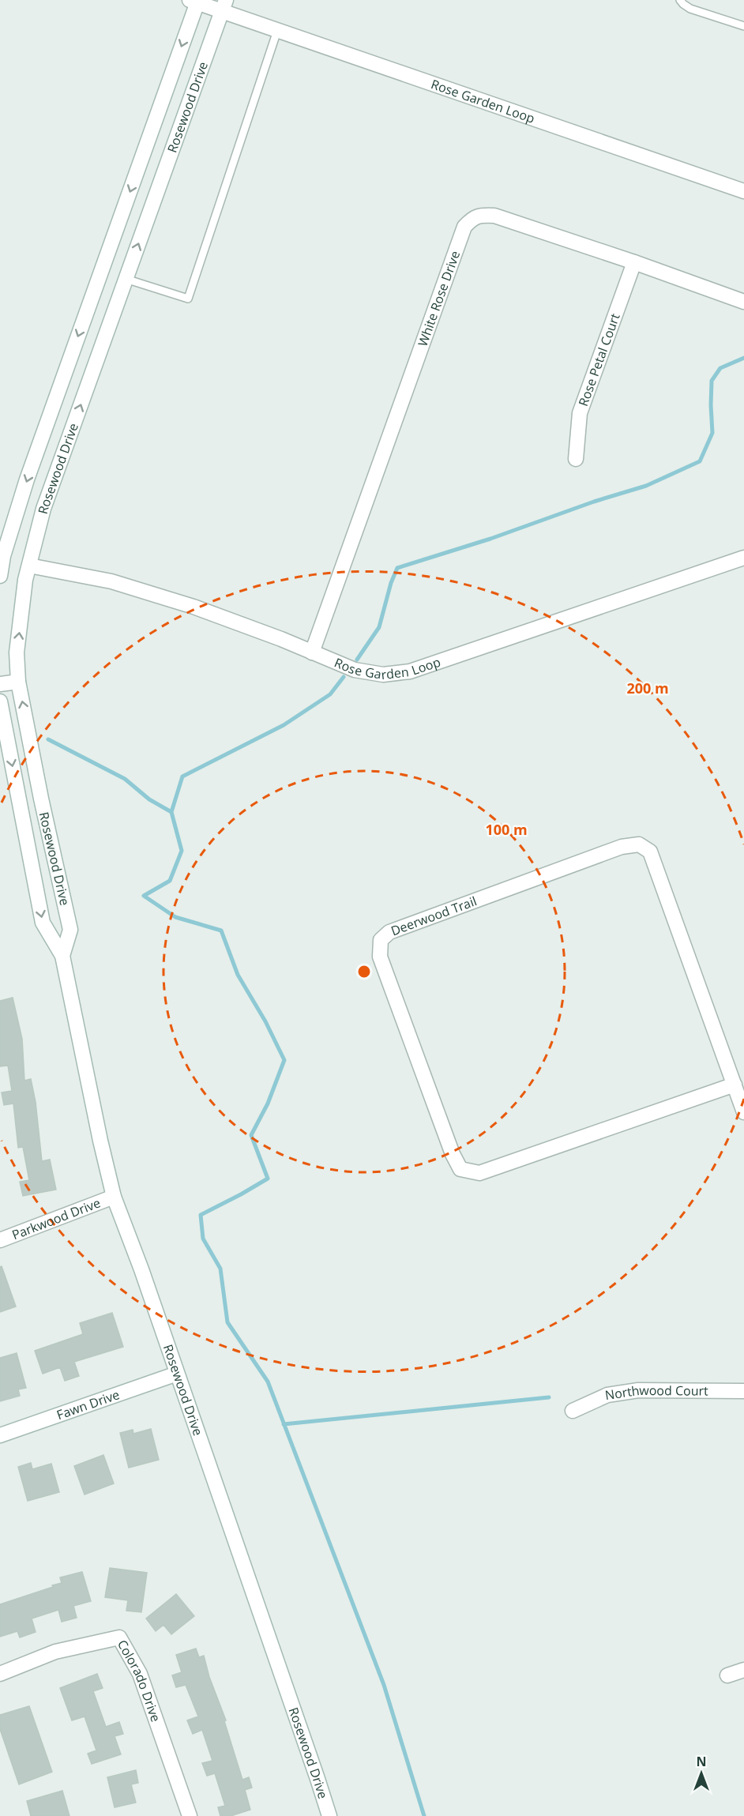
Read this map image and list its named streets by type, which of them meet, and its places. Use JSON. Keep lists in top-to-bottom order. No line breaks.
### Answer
{"streets":{"street":["Rose Garden Loop","Rosewood Drive","White Rose Drive","Rose Petal Court","Deerwood Trail","Parkwood Drive","Northwood Court","Fawn Drive","Colorado Drive"]},"crossings":[["Rose Garden Loop","Rosewood Drive"],["Rose Garden Loop","White Rose Drive"],["Rosewood Drive","Parkwood Drive"],["Rosewood Drive","Fawn Drive"],["White Rose Drive","Rose Petal Court"]],"north":"top","rings":["200 m","100 m"]}
